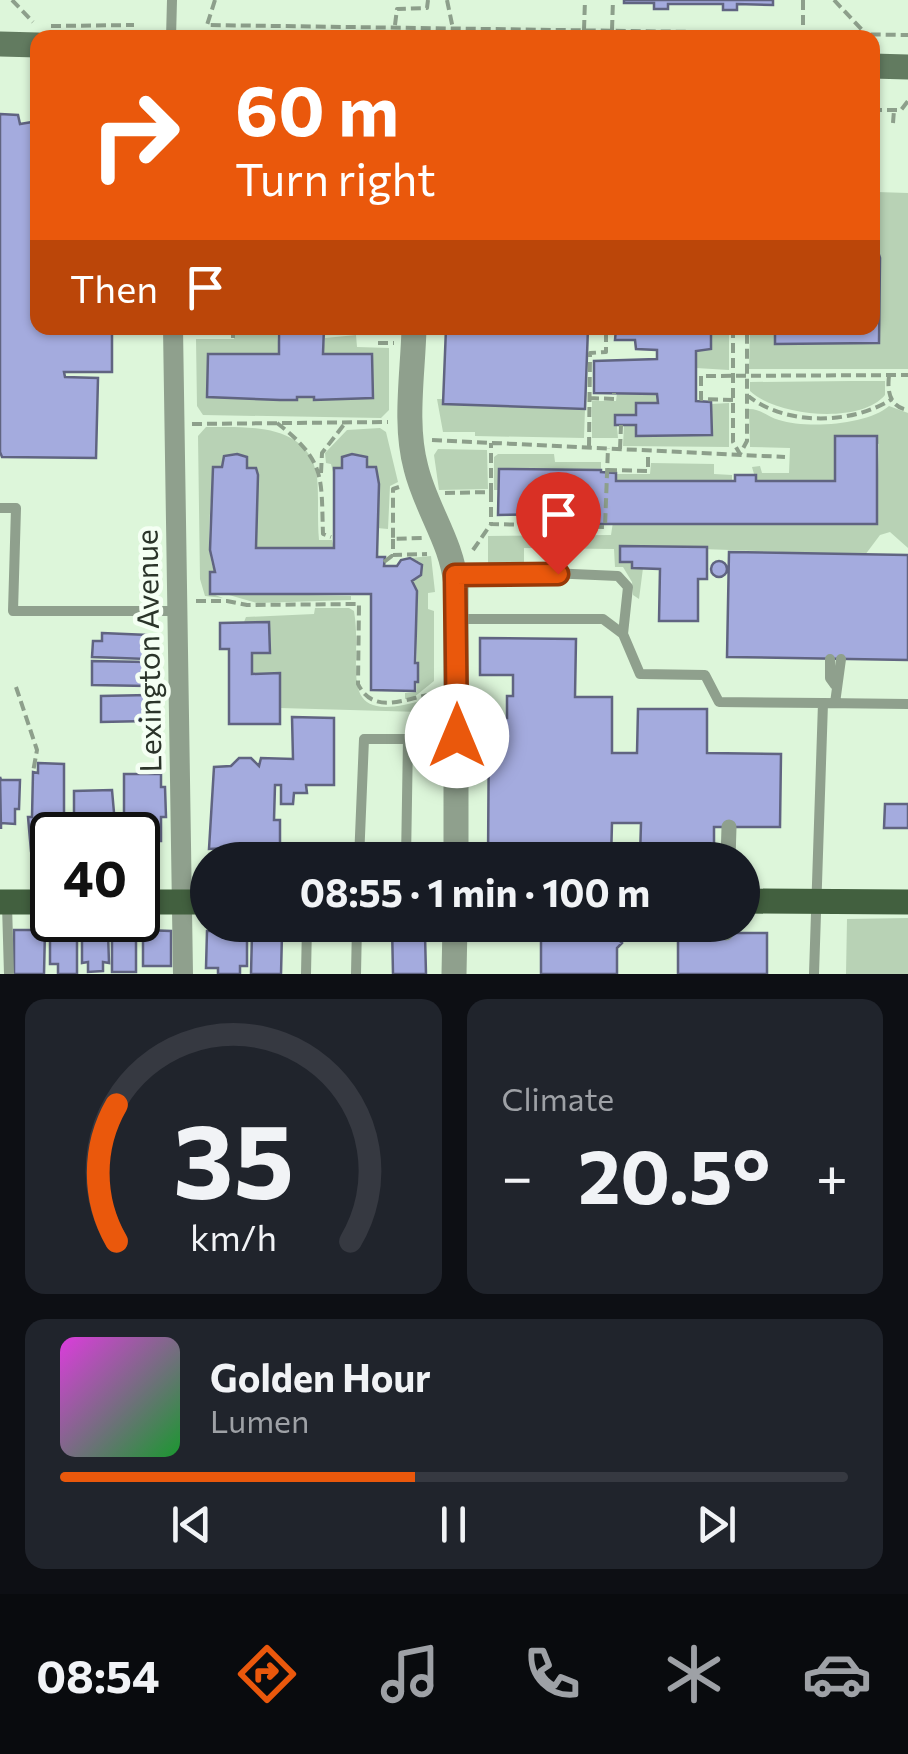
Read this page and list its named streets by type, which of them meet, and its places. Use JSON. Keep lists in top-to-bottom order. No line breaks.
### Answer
{"streets":{"street":["Lexington Avenue"]},"page":{"turn":["60 m","Turn right"],"then":"Then","limit":"40","trip":"08:55 · 1 min · 100 m","tile":"Climate","heat":["−","20.5°","+"],"song":["Golden Hour","Lumen"],"tabs":"08:54","gauge":["35","km/h"]}}
